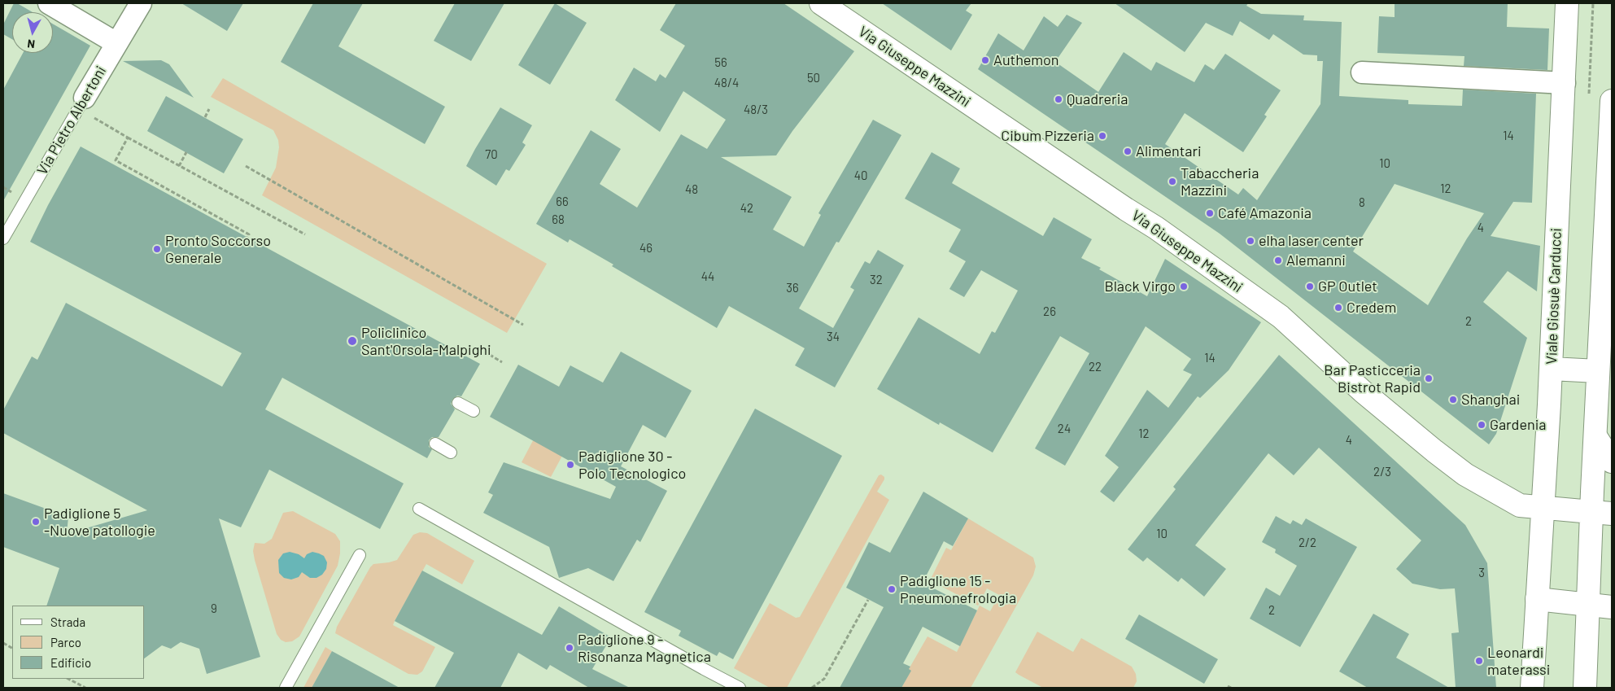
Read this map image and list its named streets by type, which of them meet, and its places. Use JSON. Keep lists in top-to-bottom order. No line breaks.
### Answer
{"streets":{"main road":["Via Giuseppe Mazzini","Viale Giosuè Carducci"],"street":["Via Pietro Albertoni"]},"crossings":[["Via Giuseppe Mazzini","Viale Giosuè Carducci"]],"places":["Authemon","Quadreria","Cibum Pizzeria","Alimentari","Tabaccheria Mazzini","Café Amazonia","elha laser center","Pronto Soccorso Generale","Alemanni","Black Virgo","GP Outlet","Credem","Policlinico Sant'Orsola-Malpighi","Bar Pasticceria Bistrot Rapid","Shanghai","Gardenia","Padiglione 30 - Polo Tecnologico","Padiglione 5 -Nuove patollogie","Padiglione 15 - Pneumonefrologia","Padiglione 9 - Risonanza Magnetica","Leonardi materassi"],"house_numbers":["56","50","48/4","48/3","14","70","10","40","12","48","66","8","42","68","4","46","44","32","36","26","2","34","14","22","24","12","4","2/3","10","2/2","3","9","2"],"legend":["Strada","Parco","Edificio"],"north":"bottom"}
